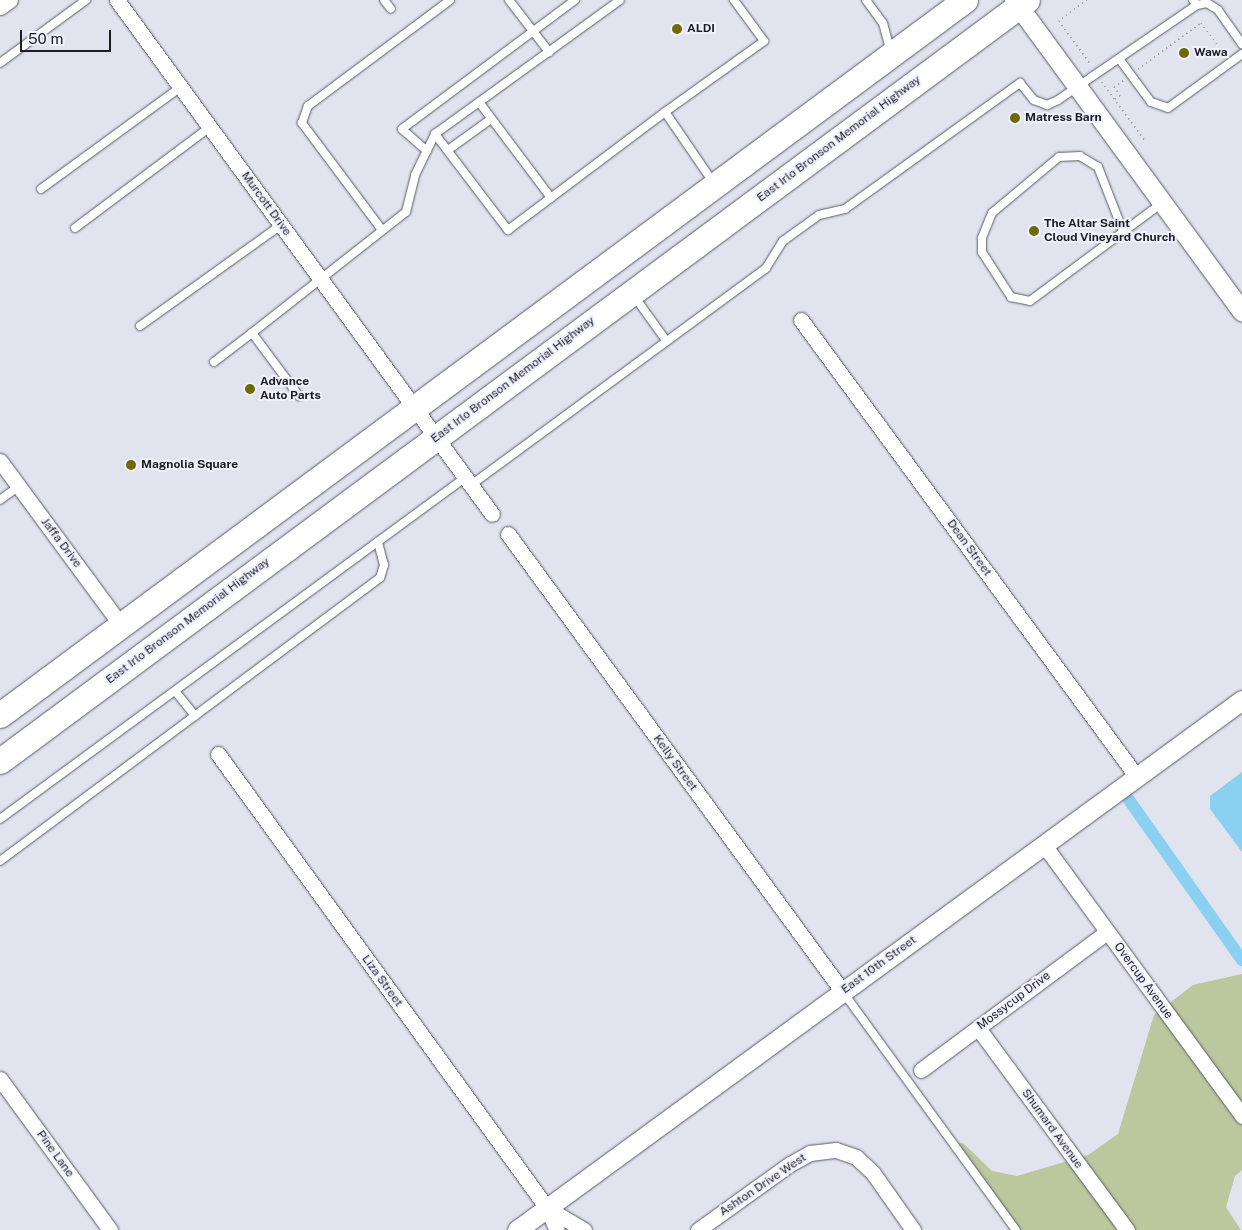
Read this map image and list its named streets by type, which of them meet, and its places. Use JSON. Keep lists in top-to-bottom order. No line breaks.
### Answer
{"streets":{"highway":["East Irlo Bronson Memorial Highway"],"street":["Murcott Drive","Jaffa Drive","Dean Street","Kelly Street","East 10th Street","Liza Street","Overcup Avenue","Mossycup Drive","Shumard Avenue","Pine Lane","Ashton Drive West"]},"crossings":[["Dean Street","East 10th Street"],["Kelly Street","East 10th Street"],["East 10th Street","Liza Street"],["East 10th Street","Overcup Avenue"],["Overcup Avenue","Mossycup Drive"],["Mossycup Drive","Shumard Avenue"]],"places":["ALDI","Wawa","Matress Barn","The Altar Saint Cloud Vineyard Church","Advance Auto Parts","Magnolia Square"],"scale_bar":"50 m"}
